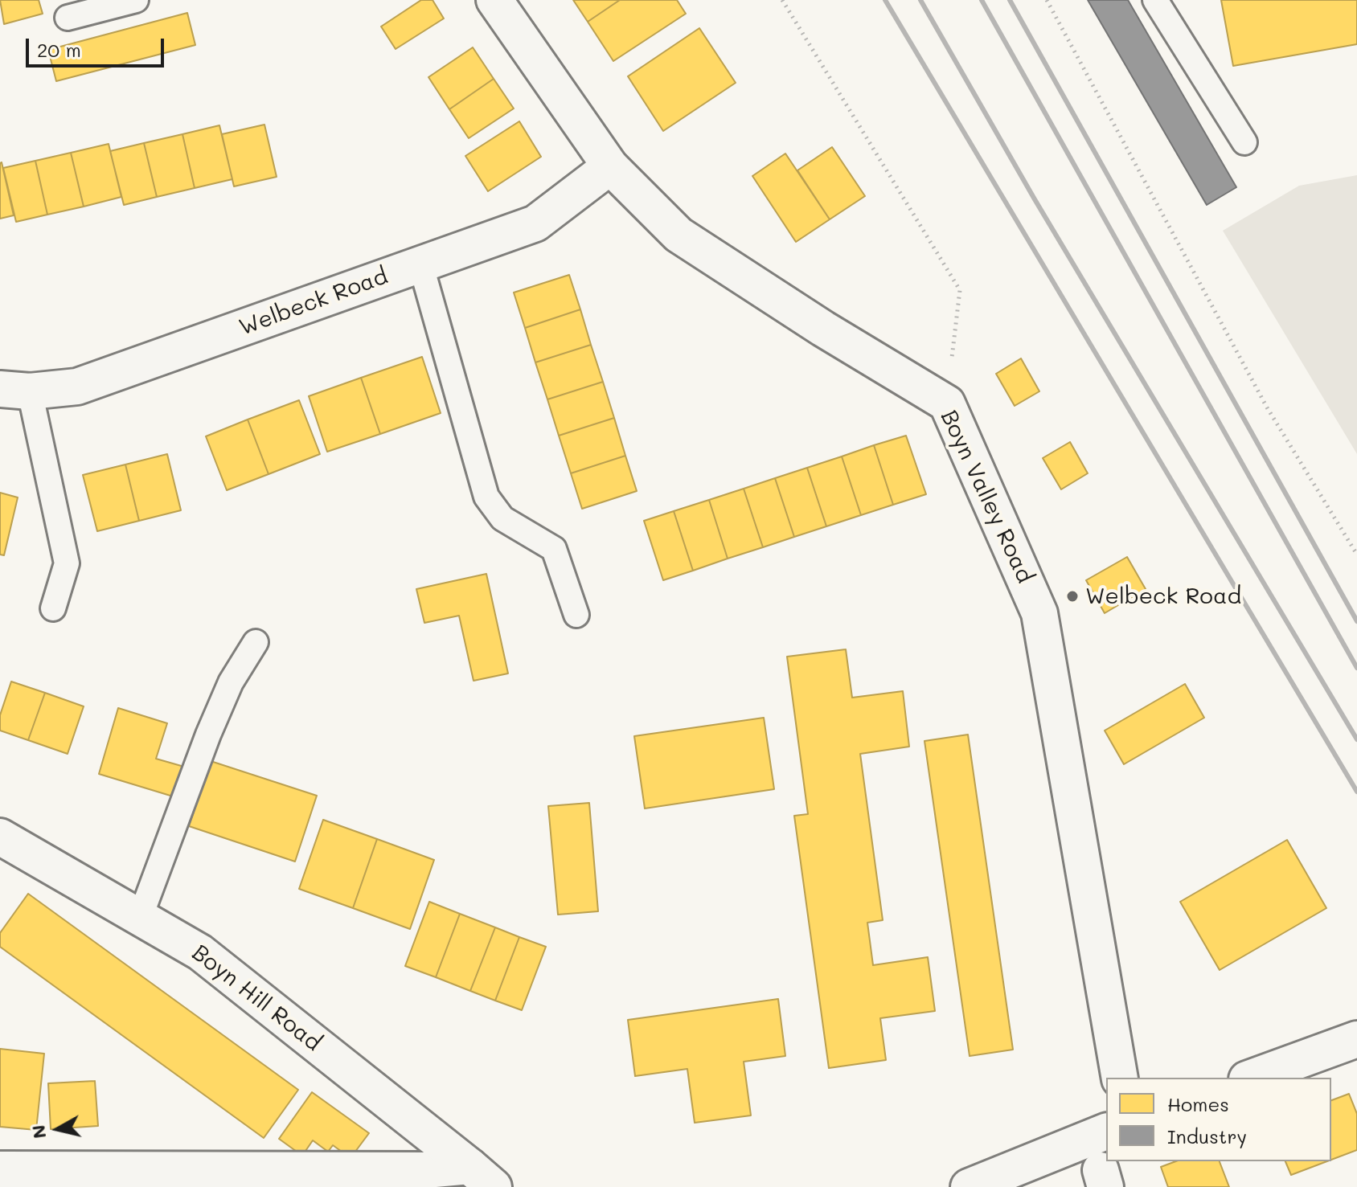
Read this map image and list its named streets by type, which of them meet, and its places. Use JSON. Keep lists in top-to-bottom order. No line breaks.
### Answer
{"streets":{"street":["Welbeck Road","Boyn Valley Road","Boyn Hill Road"]},"crossings":[["Welbeck Road","Boyn Valley Road"]],"places":["Welbeck Road"],"legend":["Homes","Industry"],"scale_bar":"20 m","north":"left"}
